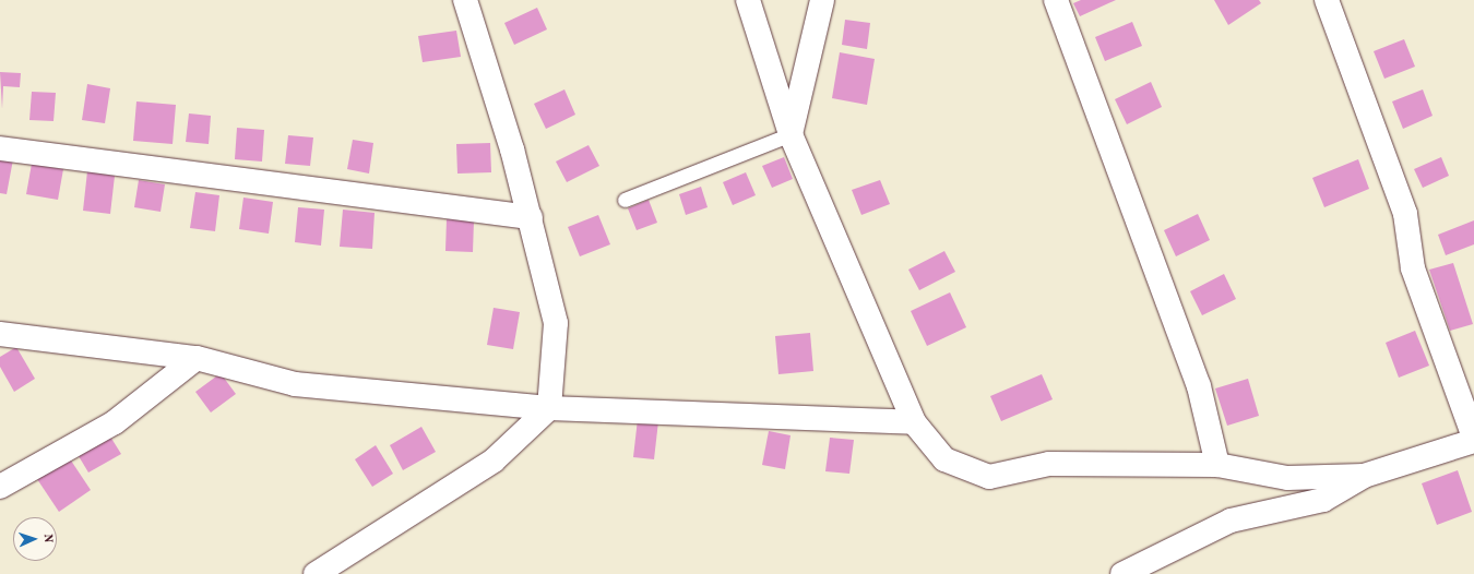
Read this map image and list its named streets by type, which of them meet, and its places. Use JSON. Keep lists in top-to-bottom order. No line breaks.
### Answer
{"north":"right"}
